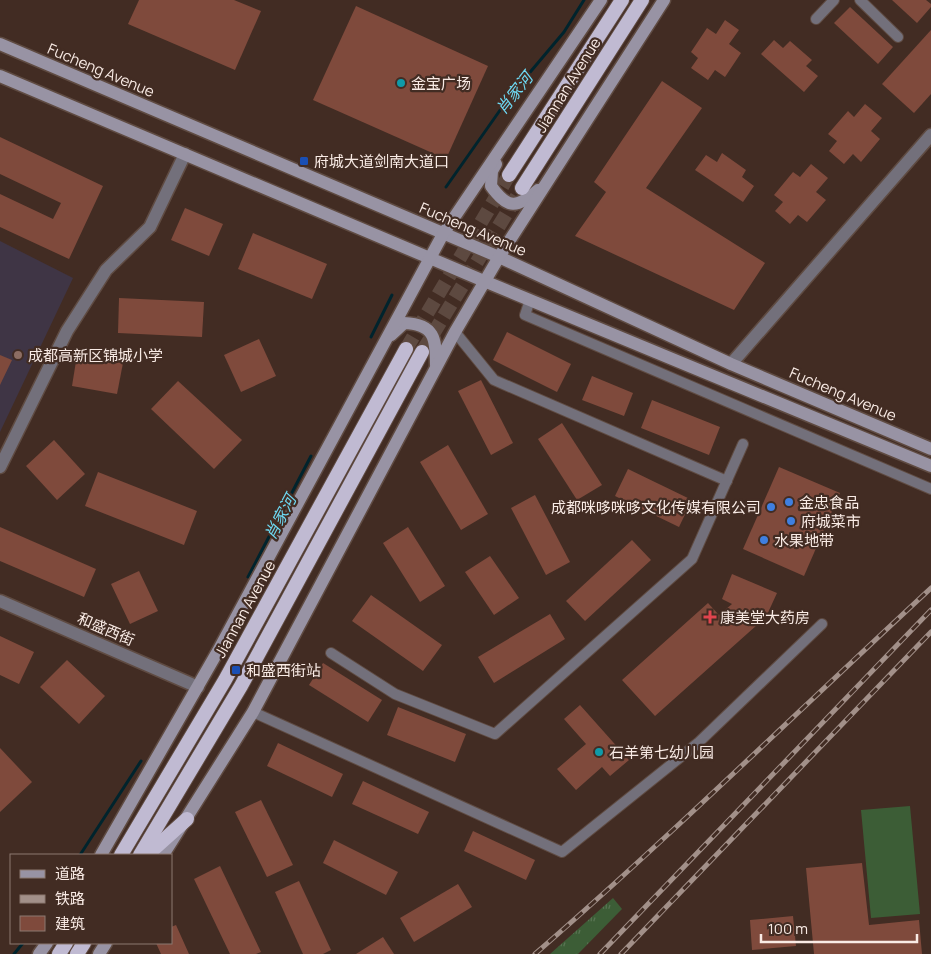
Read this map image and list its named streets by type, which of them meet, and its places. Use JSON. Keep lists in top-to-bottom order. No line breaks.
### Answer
{"streets":{"highway":["Jiannan Avenue"],"main road":["Fucheng Avenue"],"street":["和盛西街"]},"water":["肖家河"],"places":{"other":["金宝广场","成都高新区锦城小学","金忠食品","成都咪哆咪哆文化传媒有限公司","府城菜市","水果地带","石羊第七幼儿园"],"transit":["府城大道剑南大道口","和盛西街站"],"health":["康美堂大药房"]},"legend":["道路","铁路","建筑"],"scale_bar":"100 m"}
